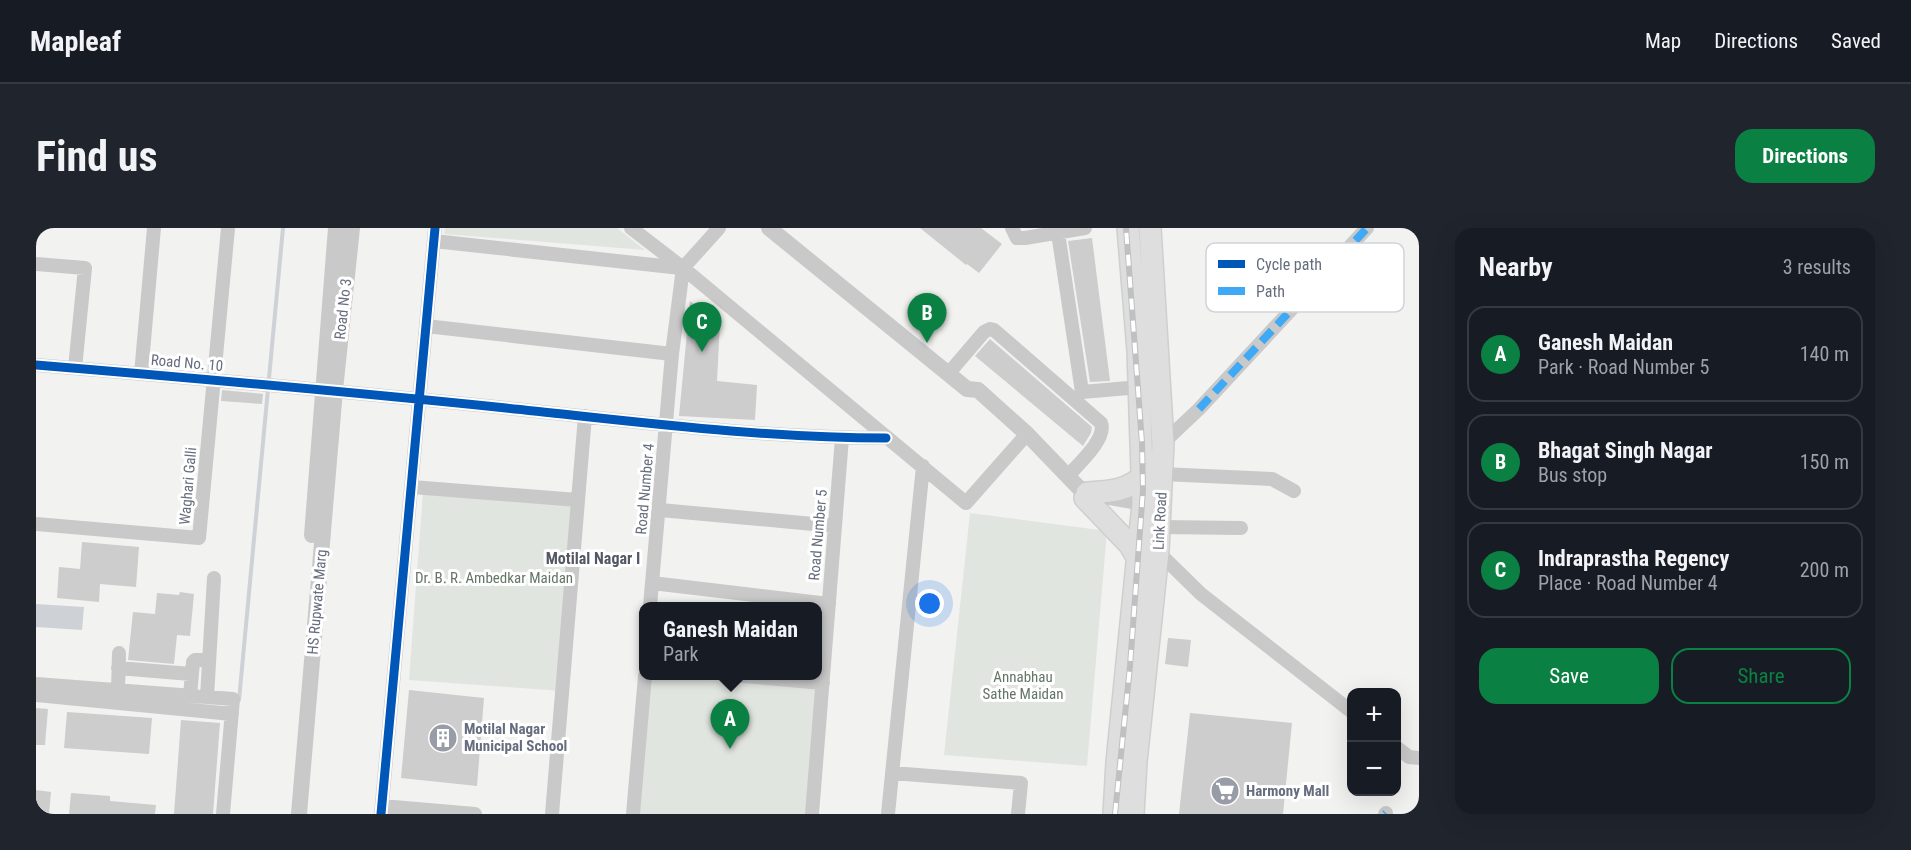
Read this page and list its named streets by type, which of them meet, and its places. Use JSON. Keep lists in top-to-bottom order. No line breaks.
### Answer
{"streets":{"main road":["Link Road"],"street":["Road No 3","Road No. 10","Waghari Galli","Road Number 4","Road Number 5","HS Rupwate Marg"]},"crossings":[["Road No 3","Road No. 10"],["Road No 3","HS Rupwate Marg"],["Road No. 10","Waghari Galli"],["Road No. 10","Road Number 4"],["Road No. 10","Road Number 5"],["Road No. 10","HS Rupwate Marg"]],"districts":["Motilal Nagar I"],"parks":["Dr. B. R. Ambedkar Maidan","Annabhau Sathe Maidan"],"places":{"building":["Motilal Nagar Municipal School"],"supermarket":["Harmony Mall"]},"legend":["Cycle path","Path"],"page":{"header":"Mapleaf","nav":["Map","Directions","Saved"],"buttons":["Directions",["Save","Share"]],"title":"Find us","heading":["Nearby","3 results"],"pins":["B","C","A"],"list":[{"mark":"A","name":"Ganesh Maidan","note":"Park · Road Number 5","value":"140 m"},{"mark":"B","name":"Bhagat Singh Nagar","note":"Bus stop","value":"150 m"},{"mark":"C","name":"Indraprastha Regency","note":"Place · Road Number 4","value":"200 m"}],"popup":["Ganesh Maidan","Park"],"map_buttons":["+","−"]}}
